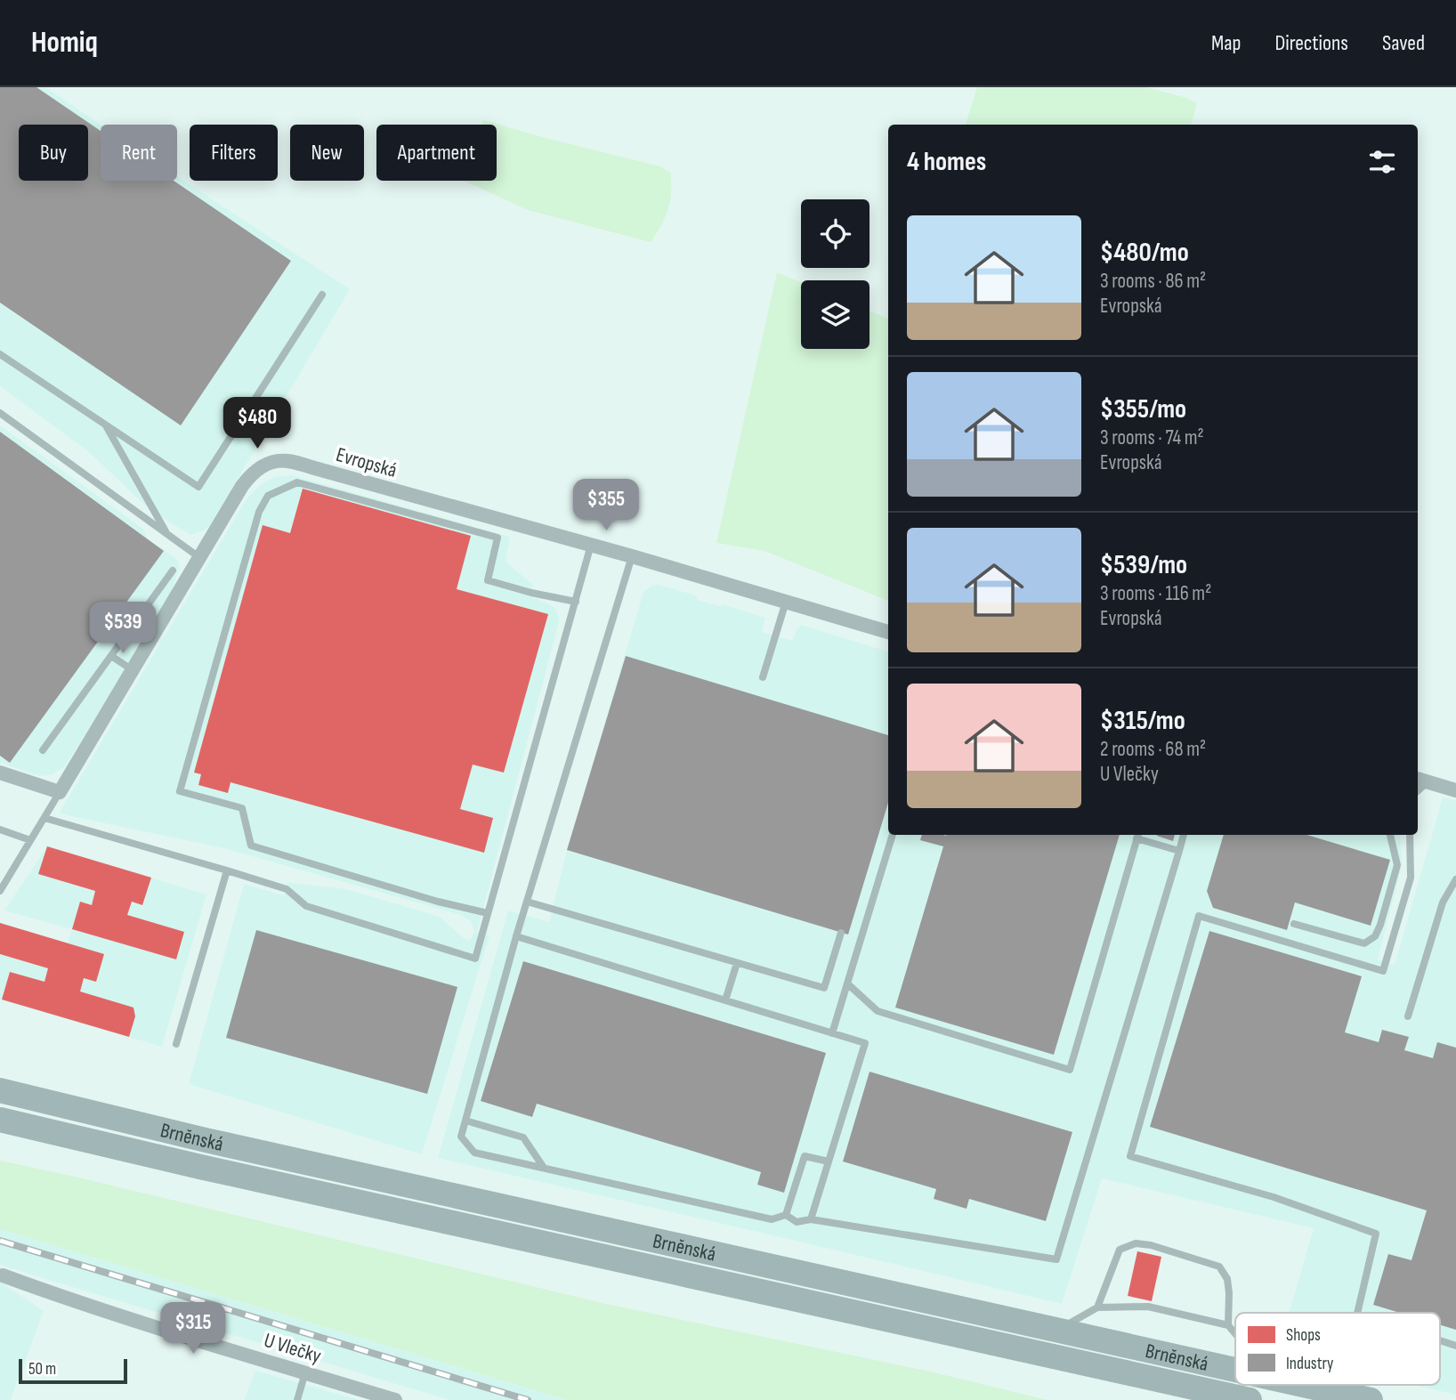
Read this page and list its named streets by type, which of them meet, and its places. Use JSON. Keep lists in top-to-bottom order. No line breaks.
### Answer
{"streets":{"highway":["Brněnská"],"street":["Evropská","U Vlečky"]},"legend":["Shops","Industry"],"scale_bar":"50 m","page":{"header":"Homiq","nav":["Map","Directions","Saved"],"chip":["Buy","Rent","Filters","New","Apartment"],"heading":"4 homes","list":[{"name":"$480/mo","note":"3 rooms · 86 m² · Evropská"},{"name":"$355/mo","note":"3 rooms · 74 m² · Evropská"},{"name":"$539/mo","note":"3 rooms · 116 m² · Evropská"},{"name":"$315/mo","note":"2 rooms · 68 m² · U Vlečky"}],"price":["$480","$355","$539","$315"],"scale":"50 m"}}
